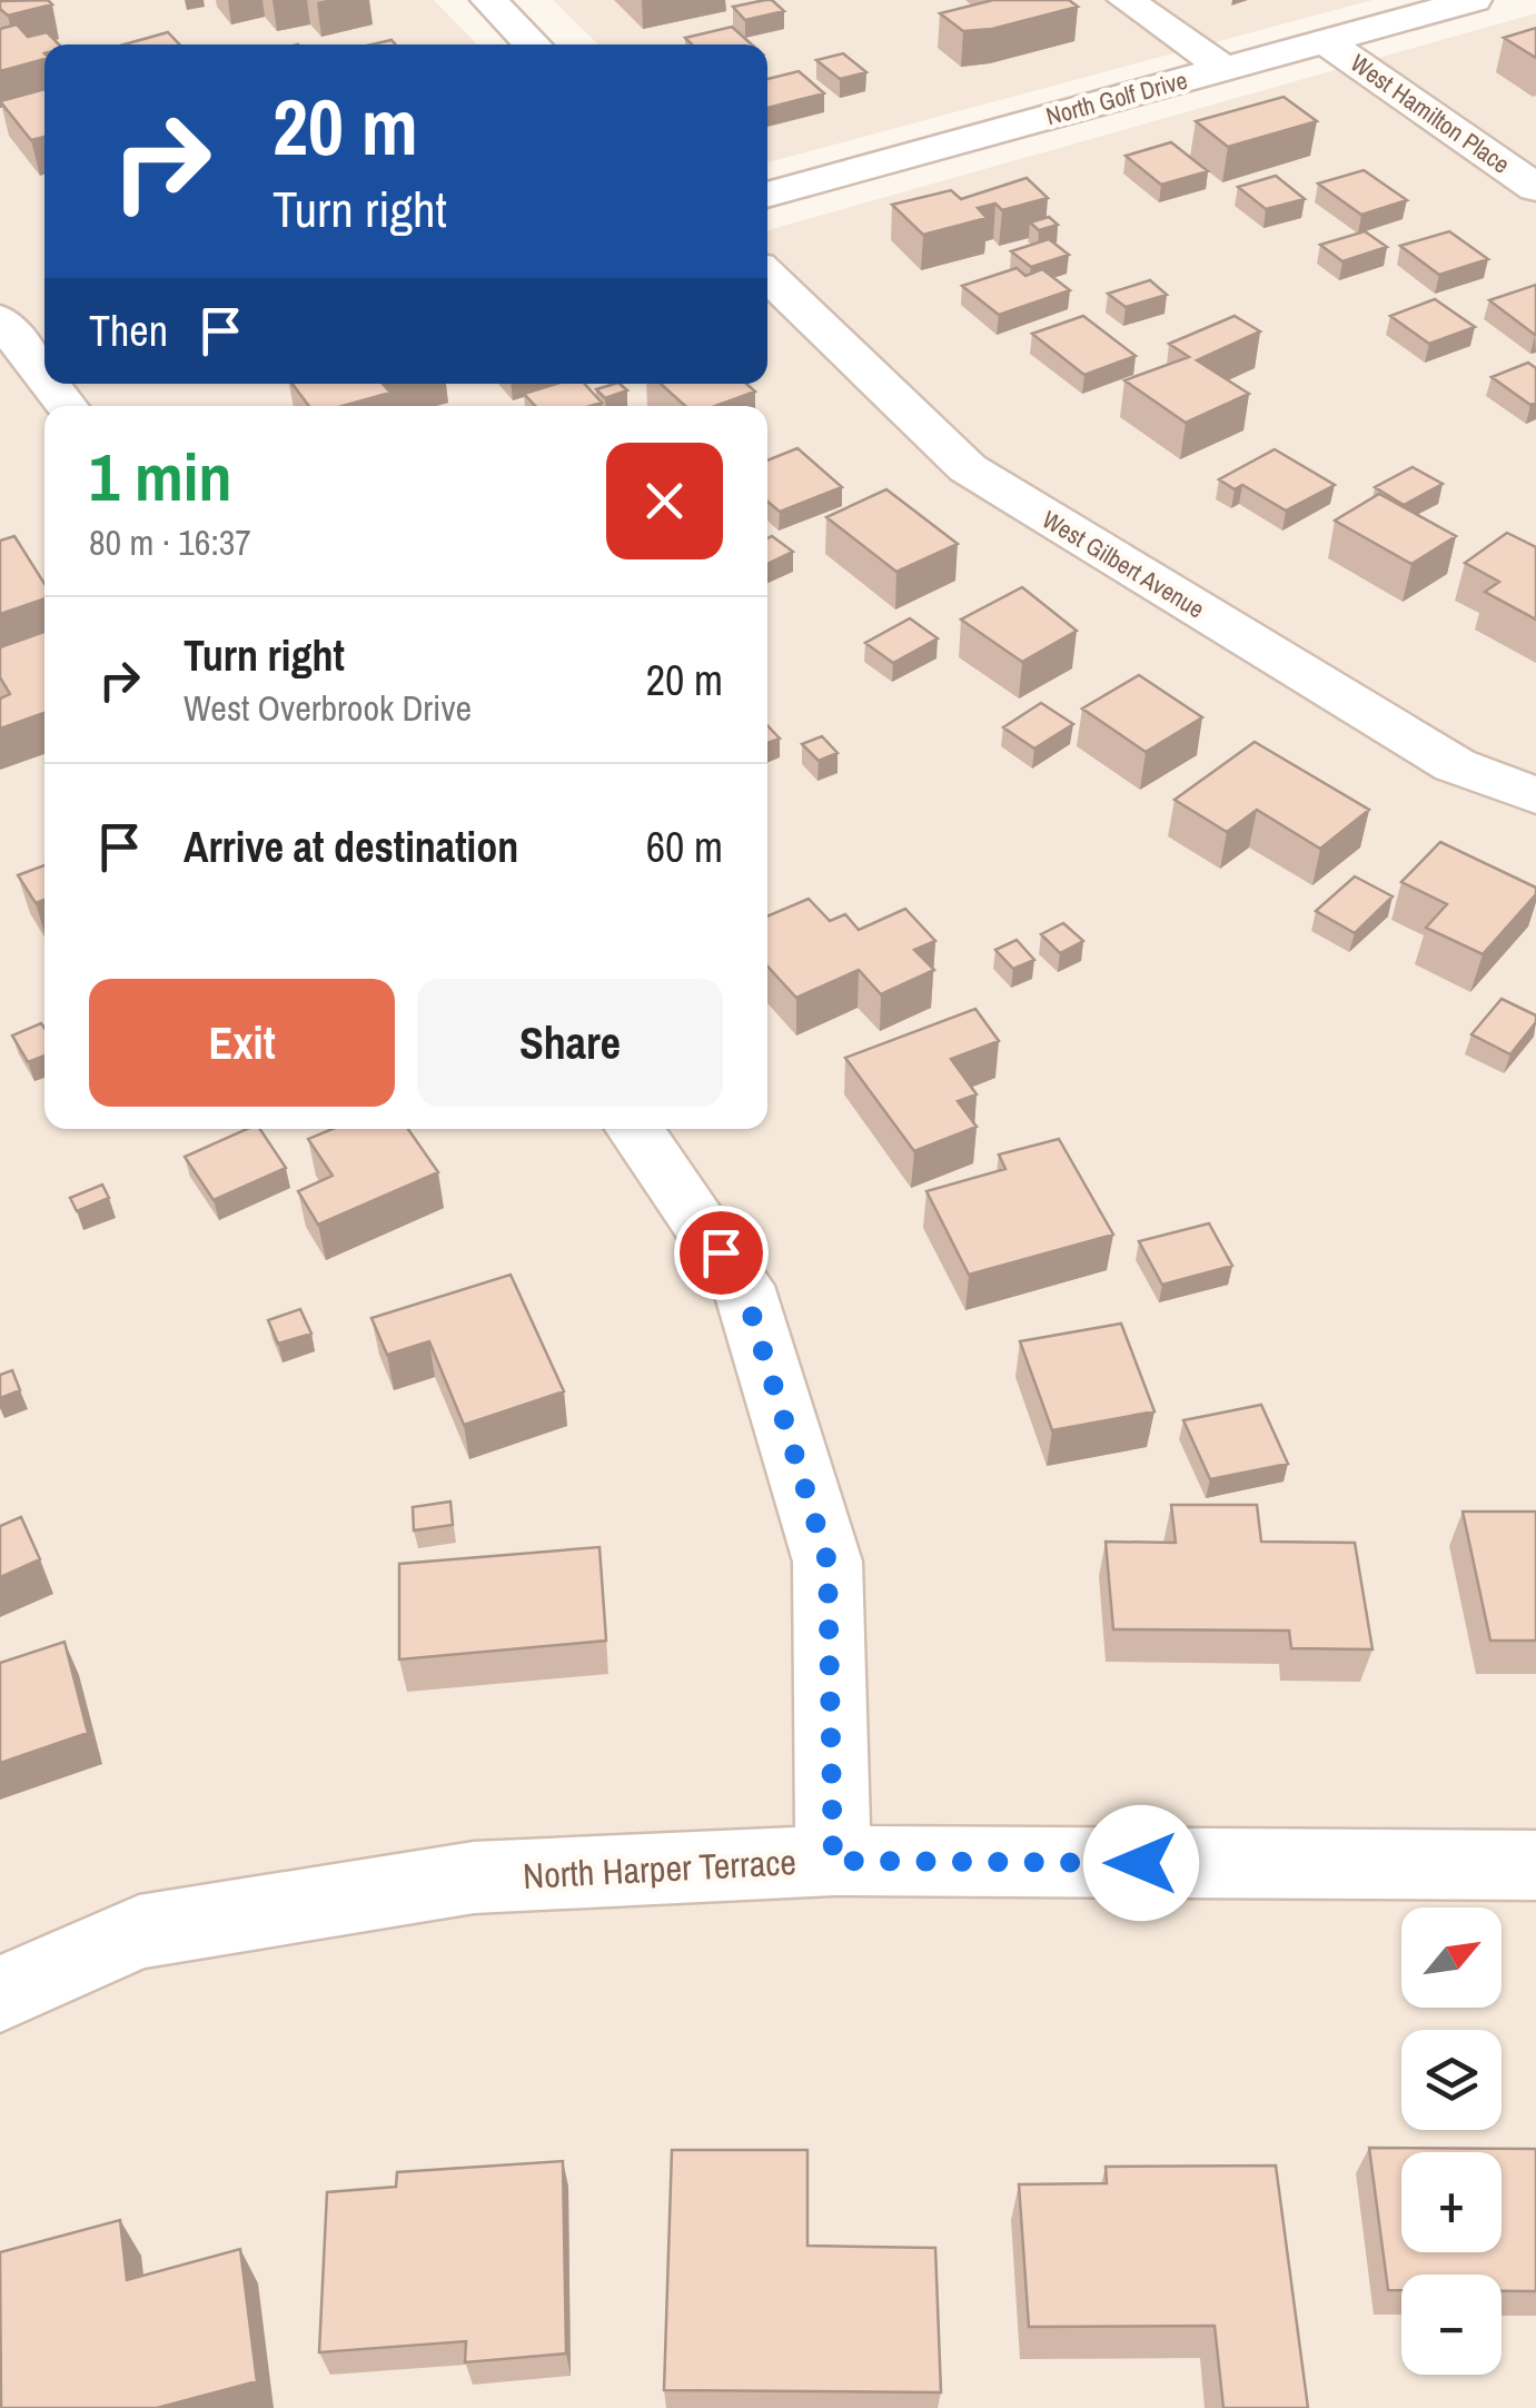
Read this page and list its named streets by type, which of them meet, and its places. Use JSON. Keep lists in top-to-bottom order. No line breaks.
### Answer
{"streets":{"street":["North Golf Drive","West Hamilton Place","West Gilbert Avenue","North Harper Terrace"]},"crossings":[["North Golf Drive","West Hamilton Place"]],"north":"top right","page":{"turn":["20 m","Turn right"],"then":"Then","heading":["1 min","80 m · 16:37"],"list":[{"name":"Turn right","note":"West Overbrook Drive","value":"20 m"},{"name":"Arrive at destination","value":"60 m"}],"buttons":["Exit","Share"],"map_buttons":["+","−"]}}
